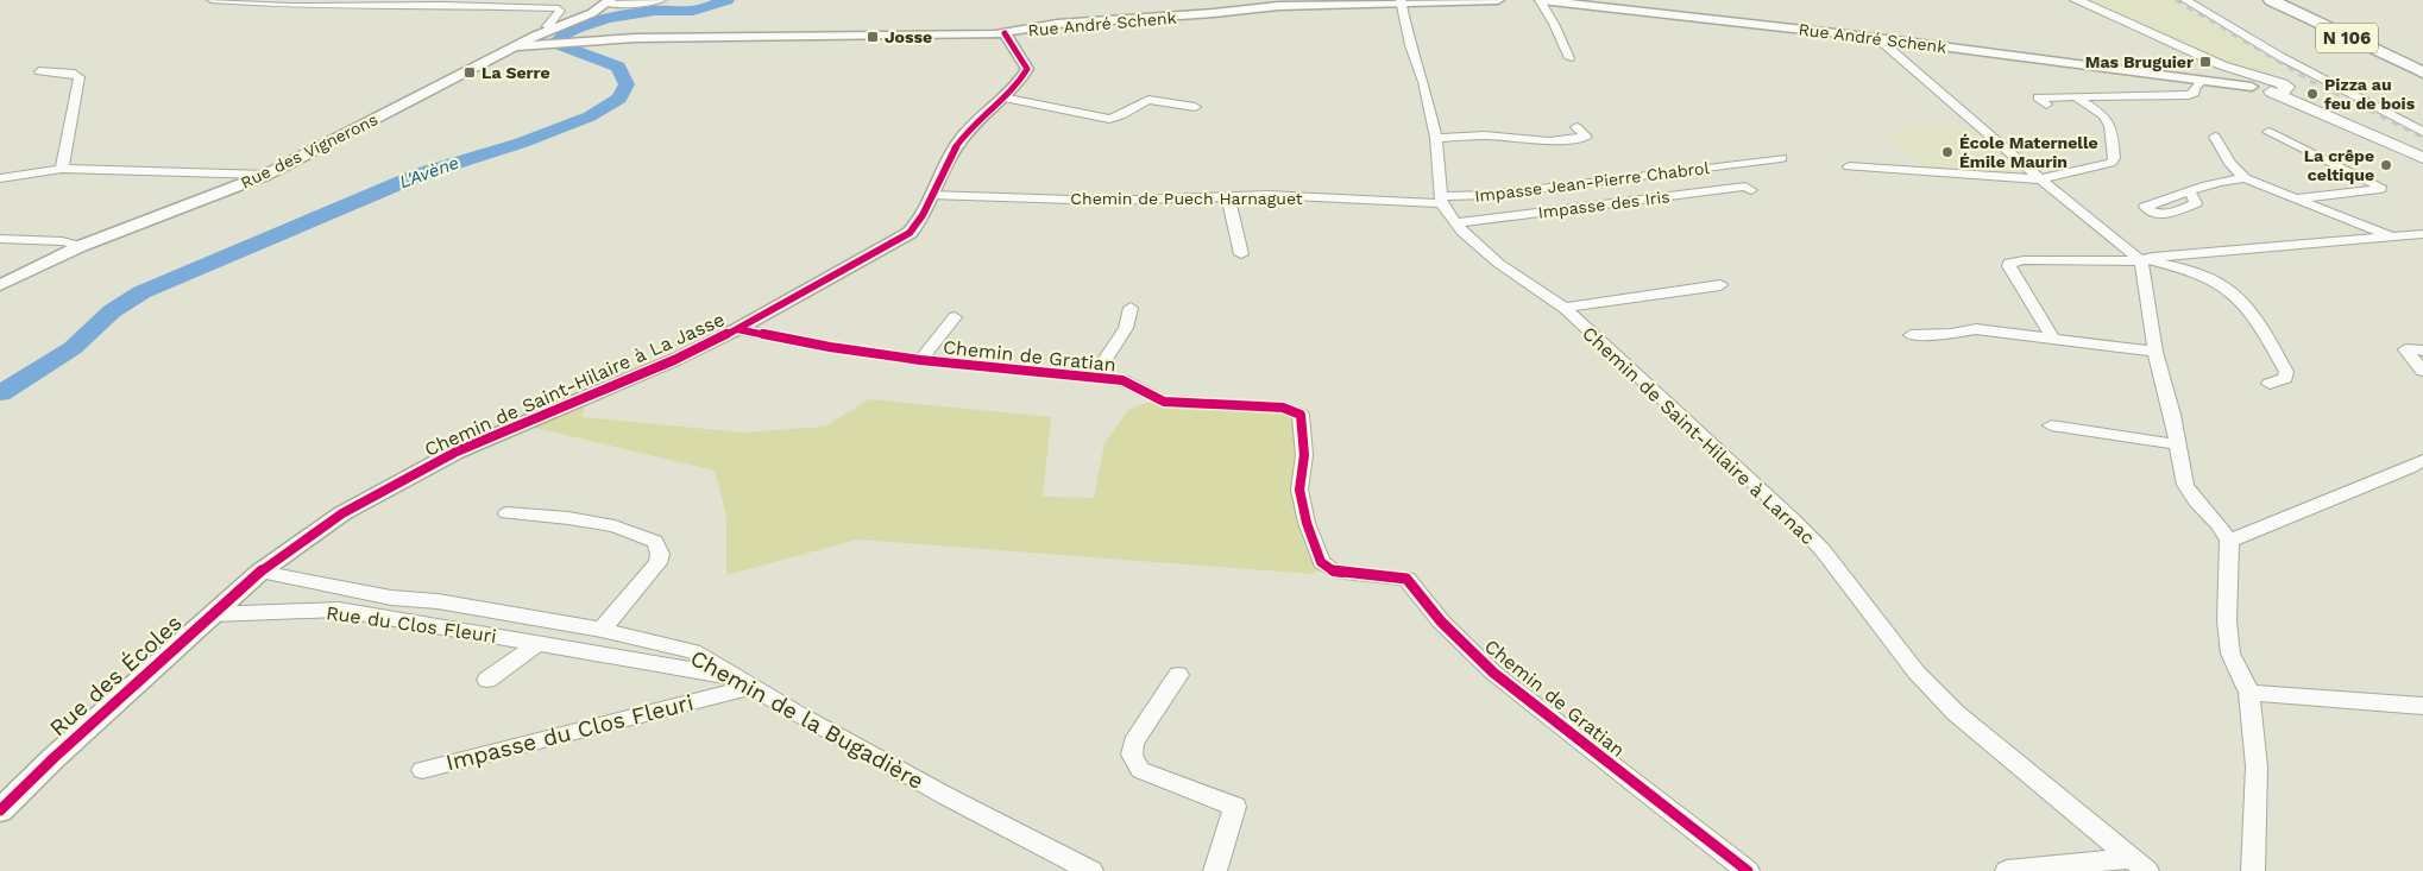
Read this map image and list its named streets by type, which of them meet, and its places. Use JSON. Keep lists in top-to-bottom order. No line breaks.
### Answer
{"streets":{"highway":["N 106"],"street":["Rue André Schenk","Rue des Vignerons","Impasse Jean-Pierre Chabrol","Chemin de Puech Harnaguet","Impasse des Iris","Chemin de Gratian","Chemin de Saint-Hilaire à La Jasse","Chemin de Saint-Hilaire à Larnac","Rue du Clos Fleuri","Rue des Écoles","Chemin de la Bugadière","Impasse du Clos Fleuri"]},"crossings":[["Rue André Schenk","Rue des Vignerons"],["Rue André Schenk","Chemin de Saint-Hilaire à La Jasse"],["Impasse Jean-Pierre Chabrol","Chemin de Puech Harnaguet"],["Impasse Jean-Pierre Chabrol","Chemin de Saint-Hilaire à Larnac"],["Chemin de Puech Harnaguet","Chemin de Saint-Hilaire à La Jasse"],["Chemin de Puech Harnaguet","Chemin de Saint-Hilaire à Larnac"],["Impasse des Iris","Chemin de Saint-Hilaire à Larnac"],["Chemin de Gratian","Chemin de Saint-Hilaire à La Jasse"],["Chemin de Saint-Hilaire à La Jasse","Rue des Écoles"],["Chemin de Saint-Hilaire à La Jasse","Chemin de la Bugadière"],["Rue du Clos Fleuri","Rue des Écoles"],["Rue du Clos Fleuri","Chemin de la Bugadière"],["Rue des Écoles","Chemin de la Bugadière"],["Chemin de la Bugadière","Impasse du Clos Fleuri"]],"water":["L'Avène"],"places":{"transit":["Josse","Mas Bruguier","La Serre"],"other":["Pizza au feu de bois","École Maternelle Émile Maurin","La crêpe celtique"]}}
